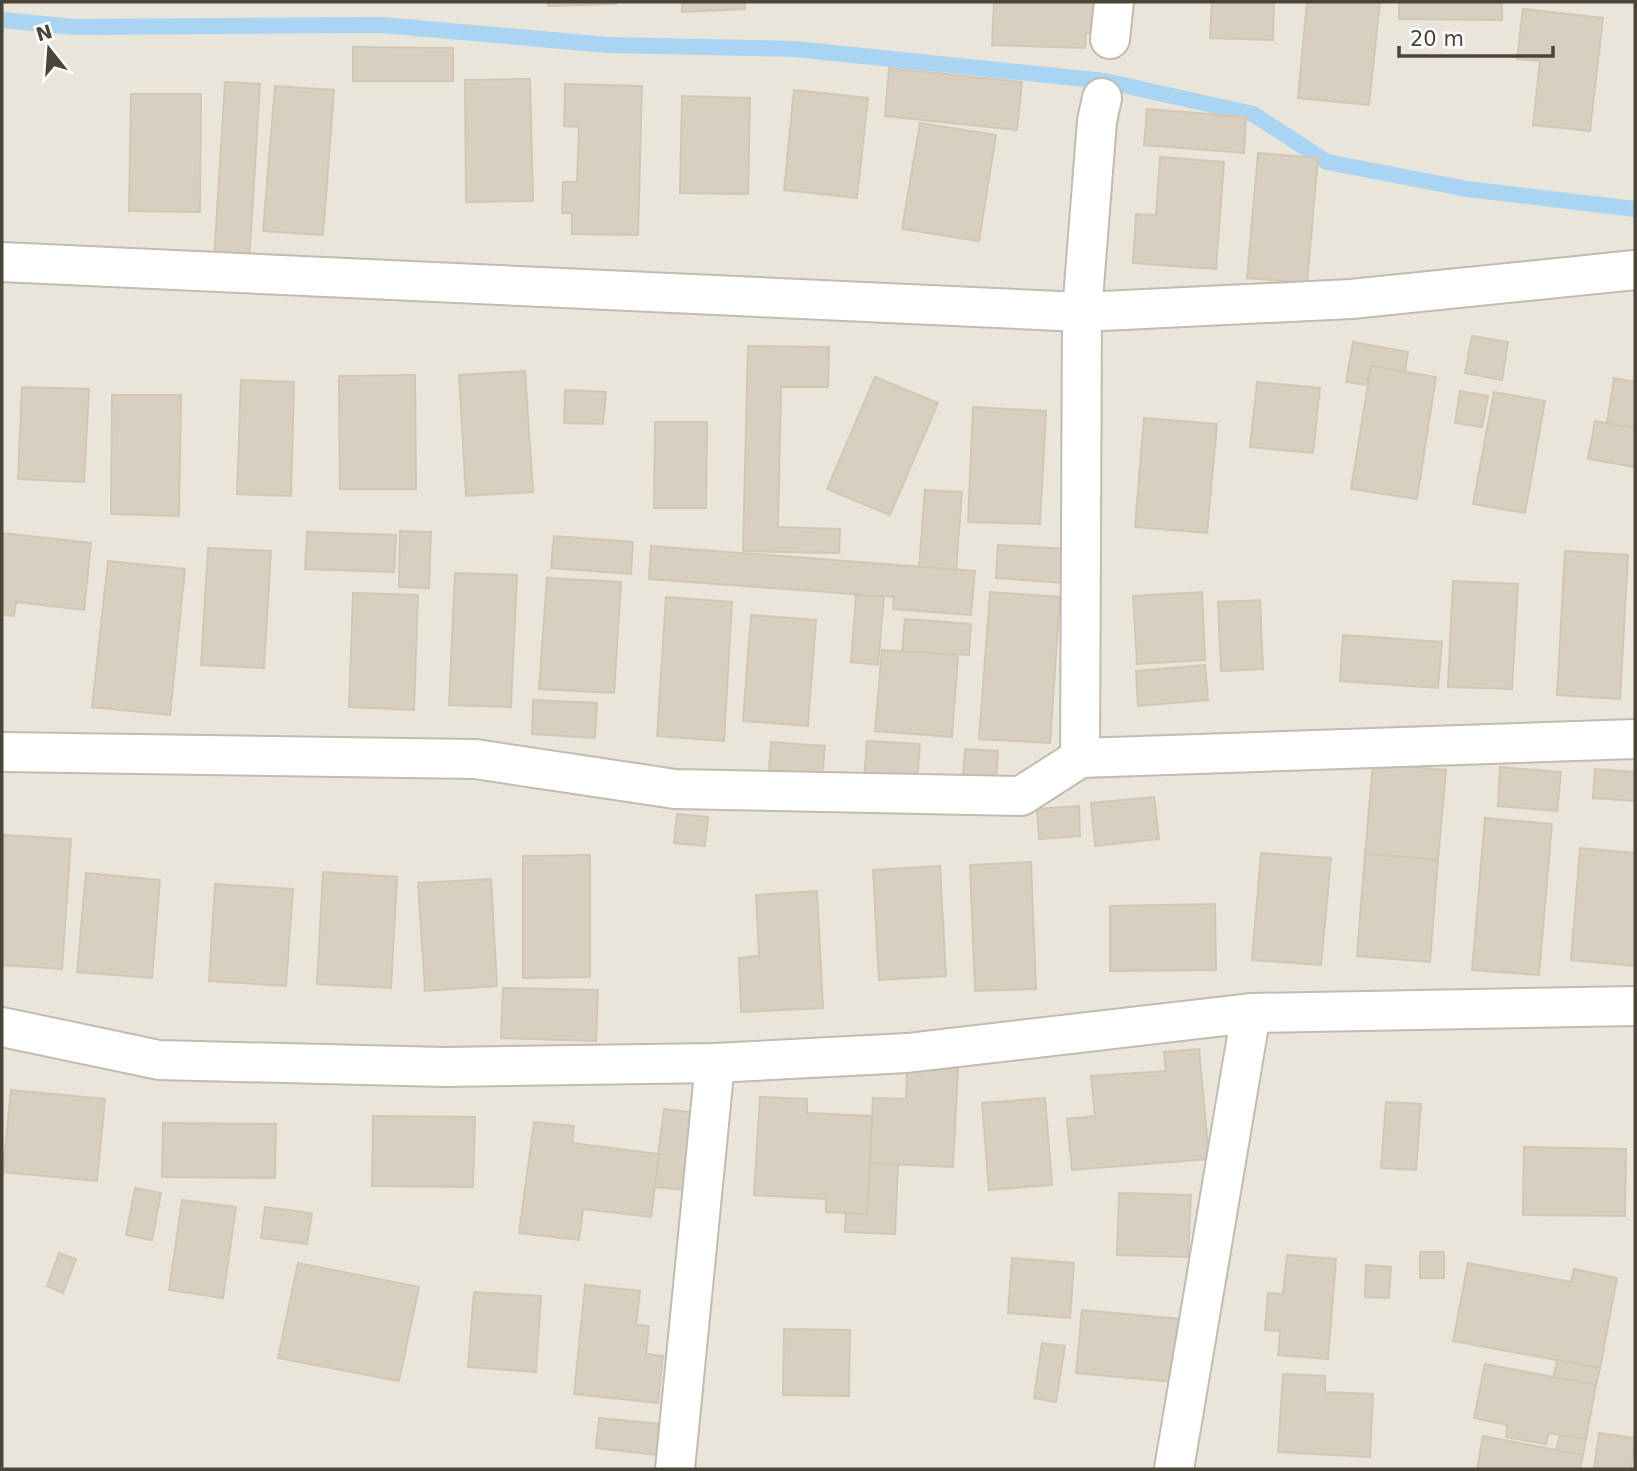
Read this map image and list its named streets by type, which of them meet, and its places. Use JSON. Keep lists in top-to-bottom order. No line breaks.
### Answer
{"scale_bar":"20 m","north":"top"}
